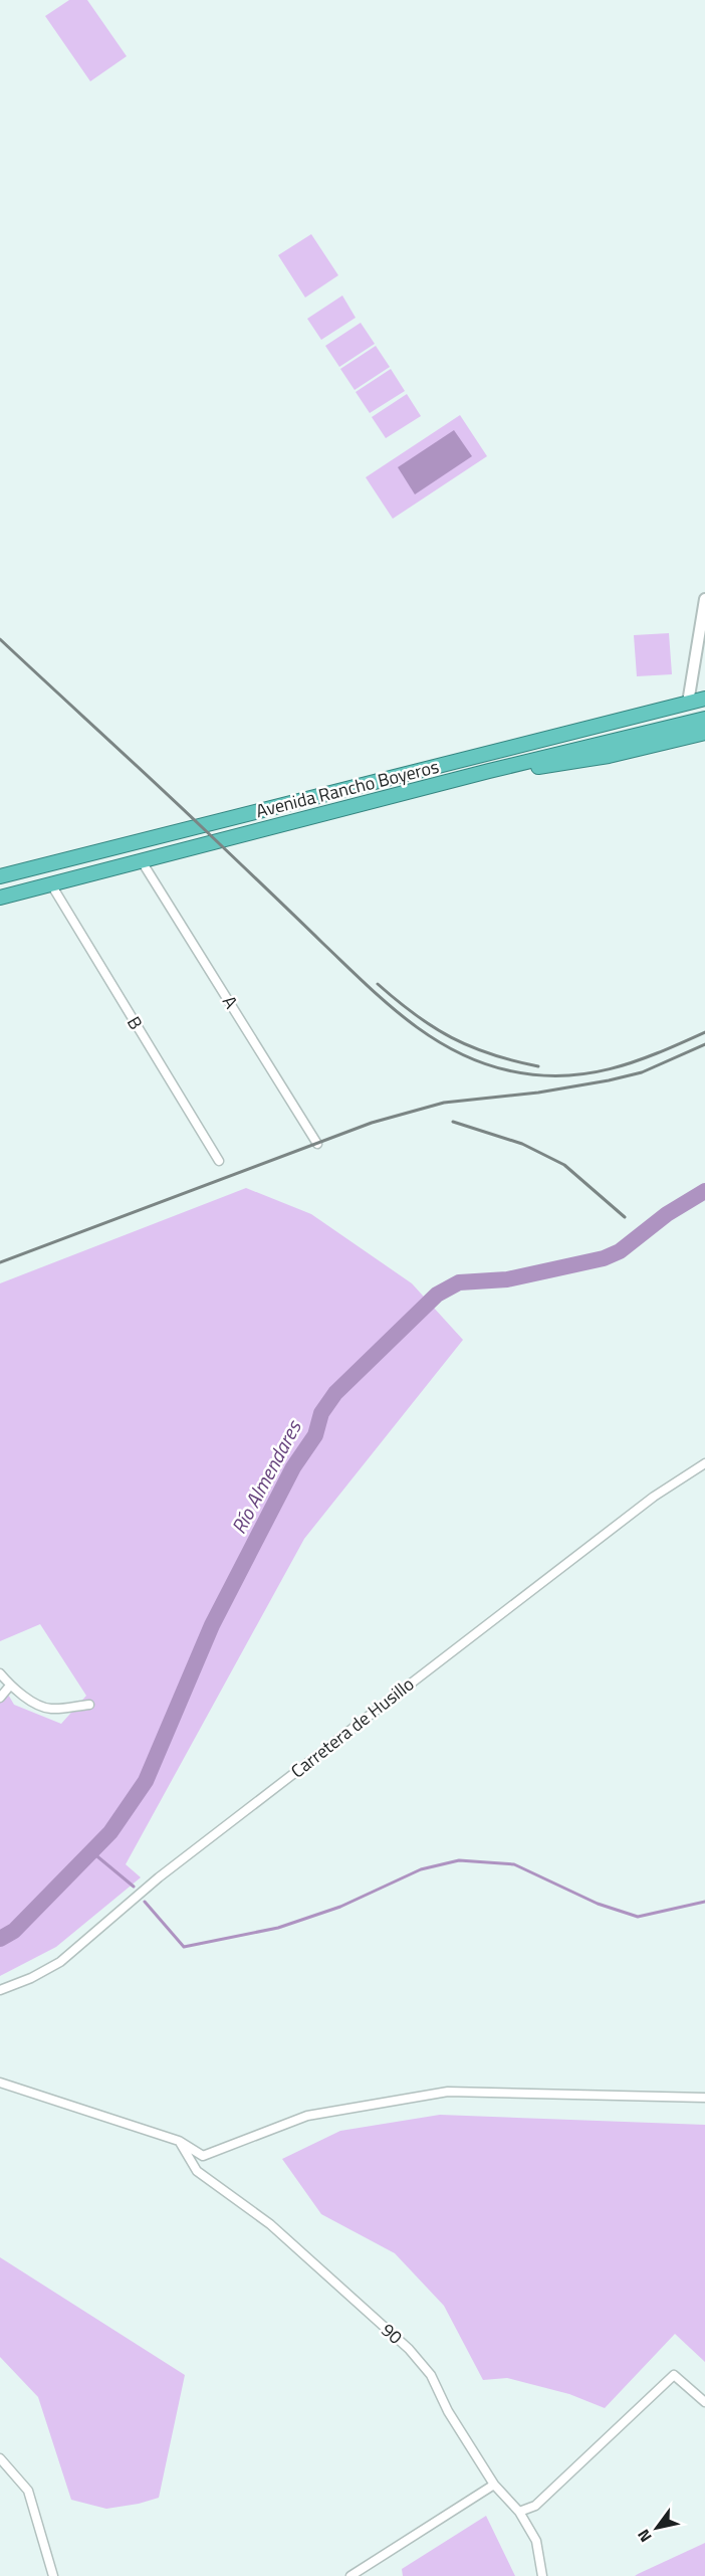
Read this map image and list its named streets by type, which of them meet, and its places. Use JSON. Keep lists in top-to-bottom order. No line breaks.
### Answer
{"streets":{"highway":["Avenida Rancho Boyeros"],"street":["A","B","Carretera de Husillo","90"]},"crossings":[["Avenida Rancho Boyeros","A"],["Avenida Rancho Boyeros","B"]],"water":["Río Almendares"],"north":"bottom left"}
